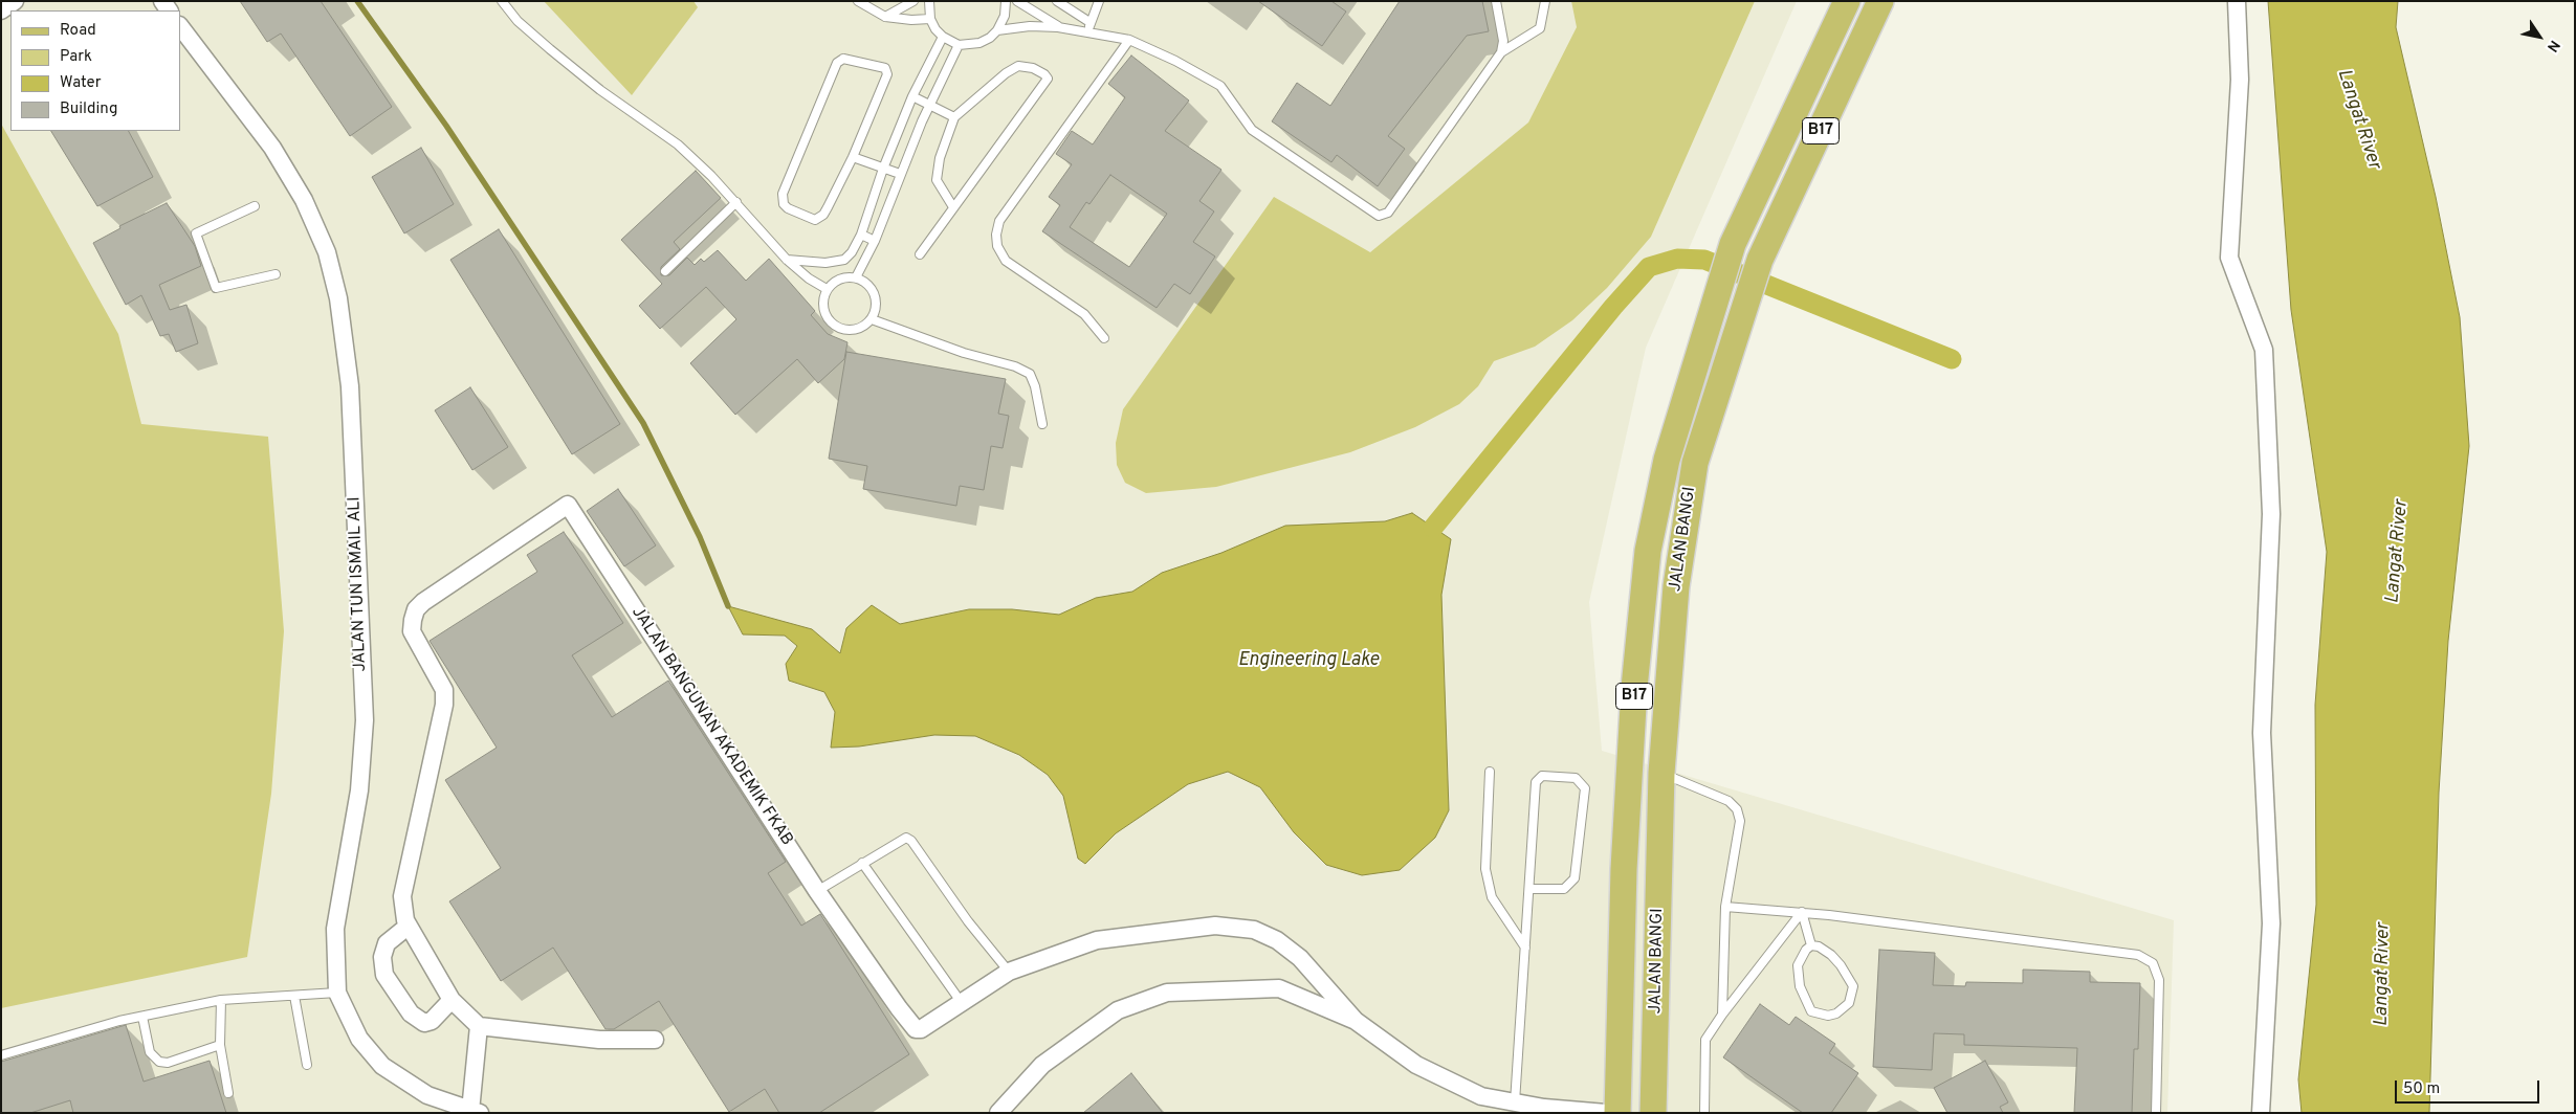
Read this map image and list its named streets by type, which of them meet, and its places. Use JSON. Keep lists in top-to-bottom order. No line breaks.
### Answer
{"streets":{"main road":["B17","JALAN BANGI"],"street":["JALAN TUN ISMAIL ALI","JALAN BANGUNAN AKADEMIK FKAB"]},"water":["Langat River","Engineering Lake"],"legend":["Road","Park","Water","Building"],"scale_bar":"50 m","north":"bottom right"}
